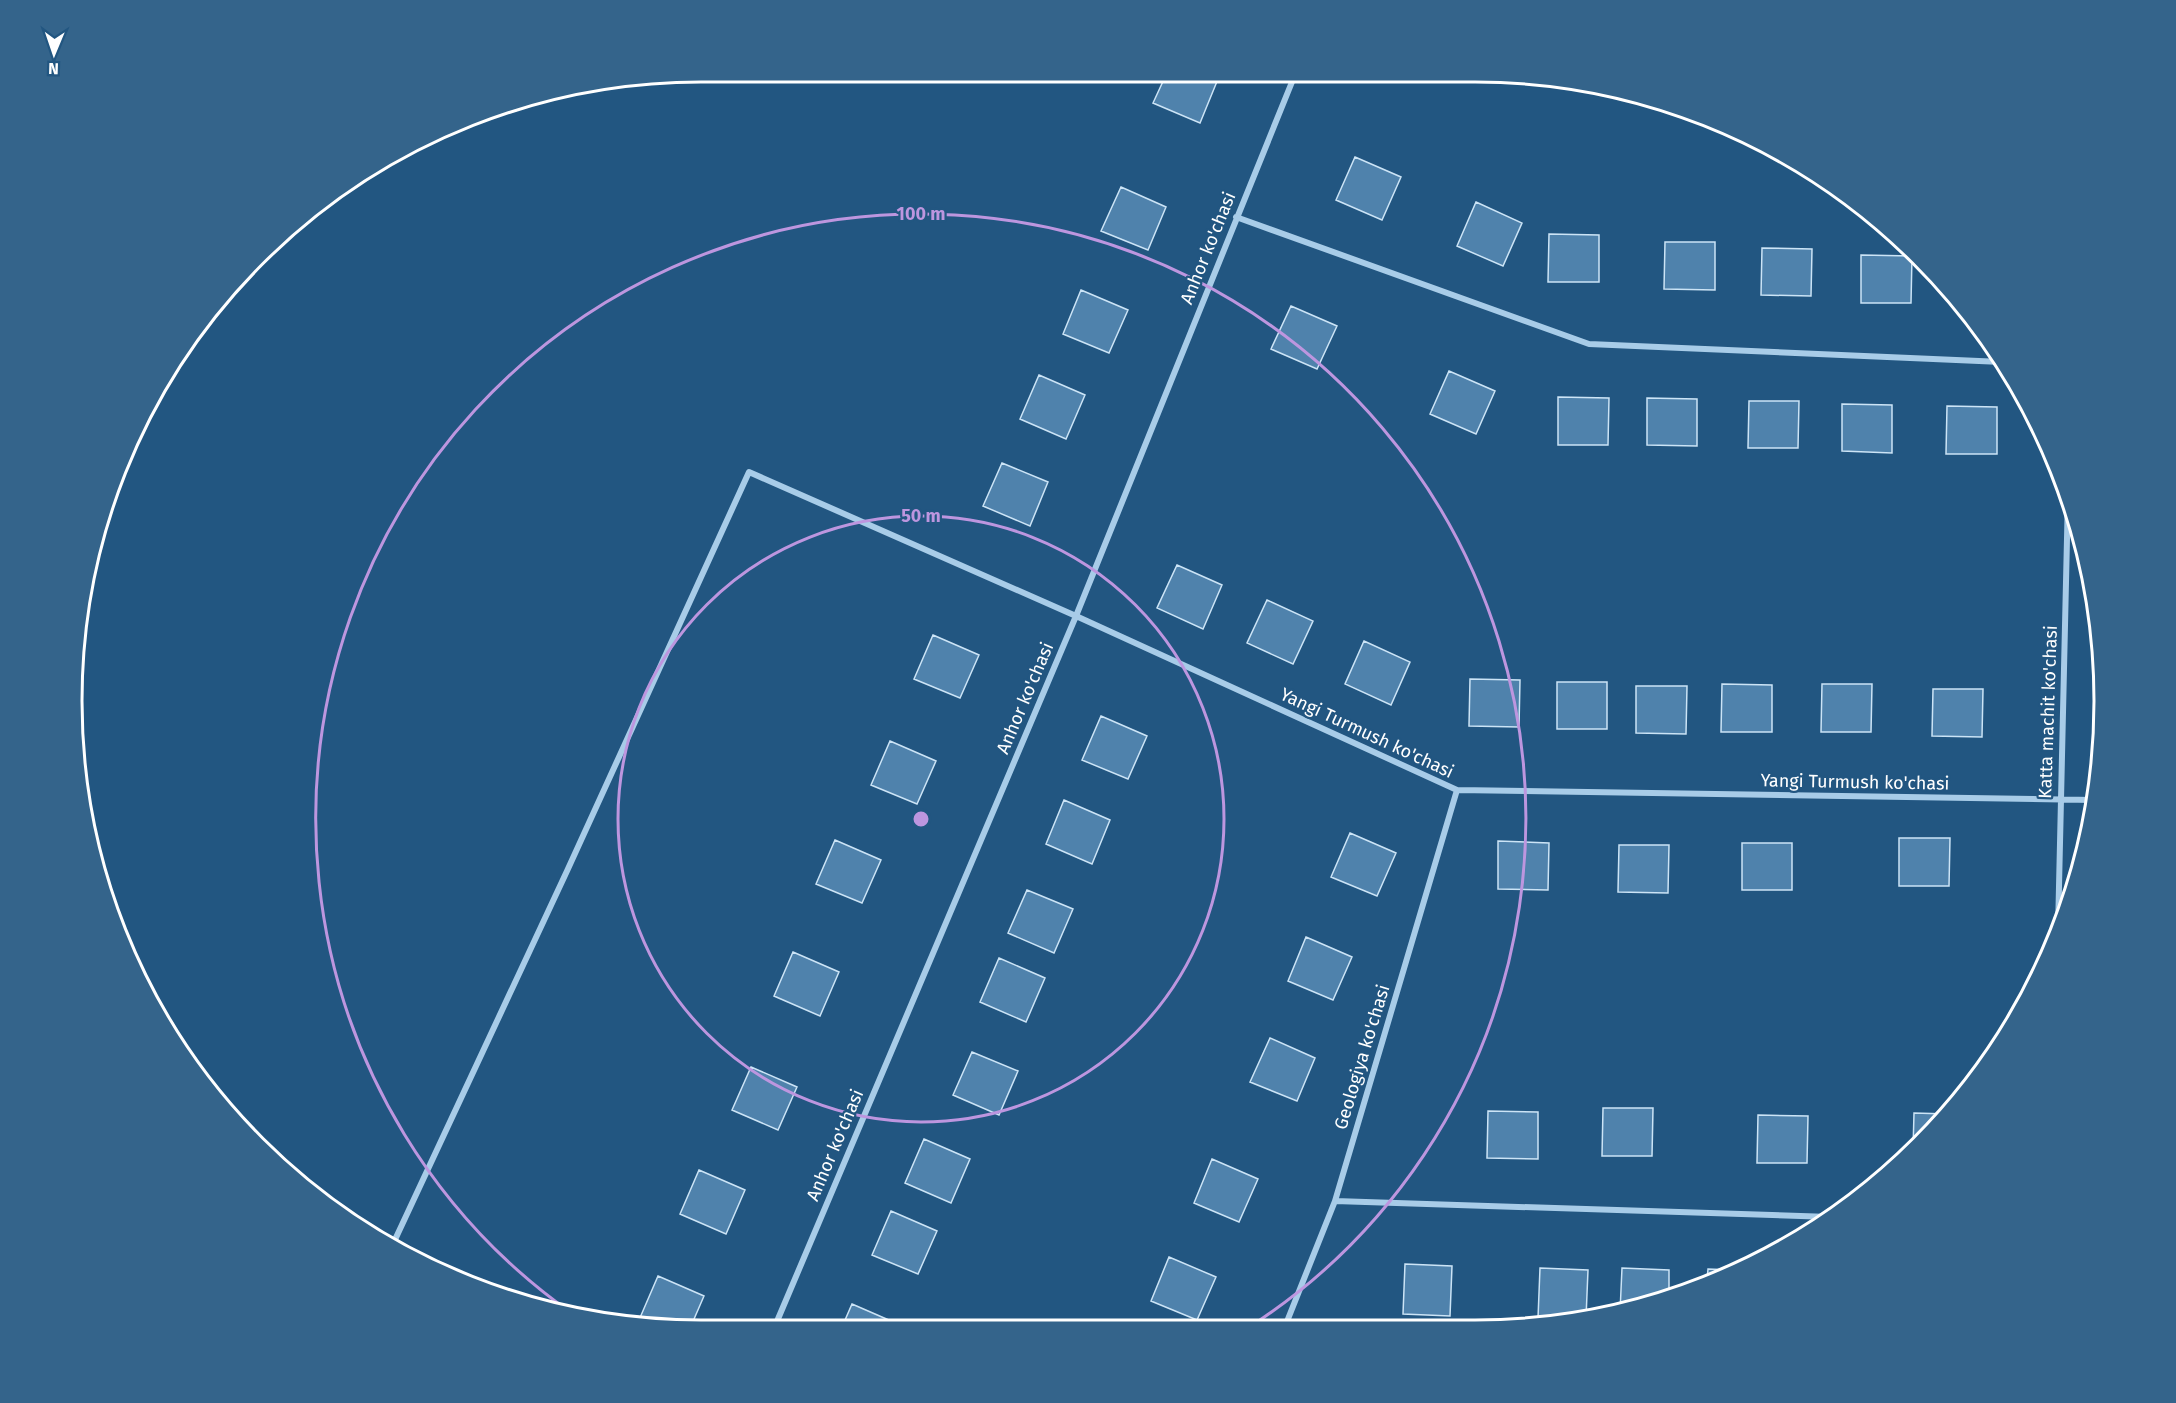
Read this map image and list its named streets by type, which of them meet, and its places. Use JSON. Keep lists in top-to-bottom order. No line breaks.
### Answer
{"streets":{"street":["Anhor ko'chasi","Katta machit ko'chasi","Yangi Turmush ko'chasi","Geologiya ko'chasi"]},"crossings":[["Anhor ko'chasi","Yangi Turmush ko'chasi"],["Katta machit ko'chasi","Yangi Turmush ko'chasi"],["Yangi Turmush ko'chasi","Geologiya ko'chasi"]],"north":"bottom","rings":["100 m","50 m"]}
